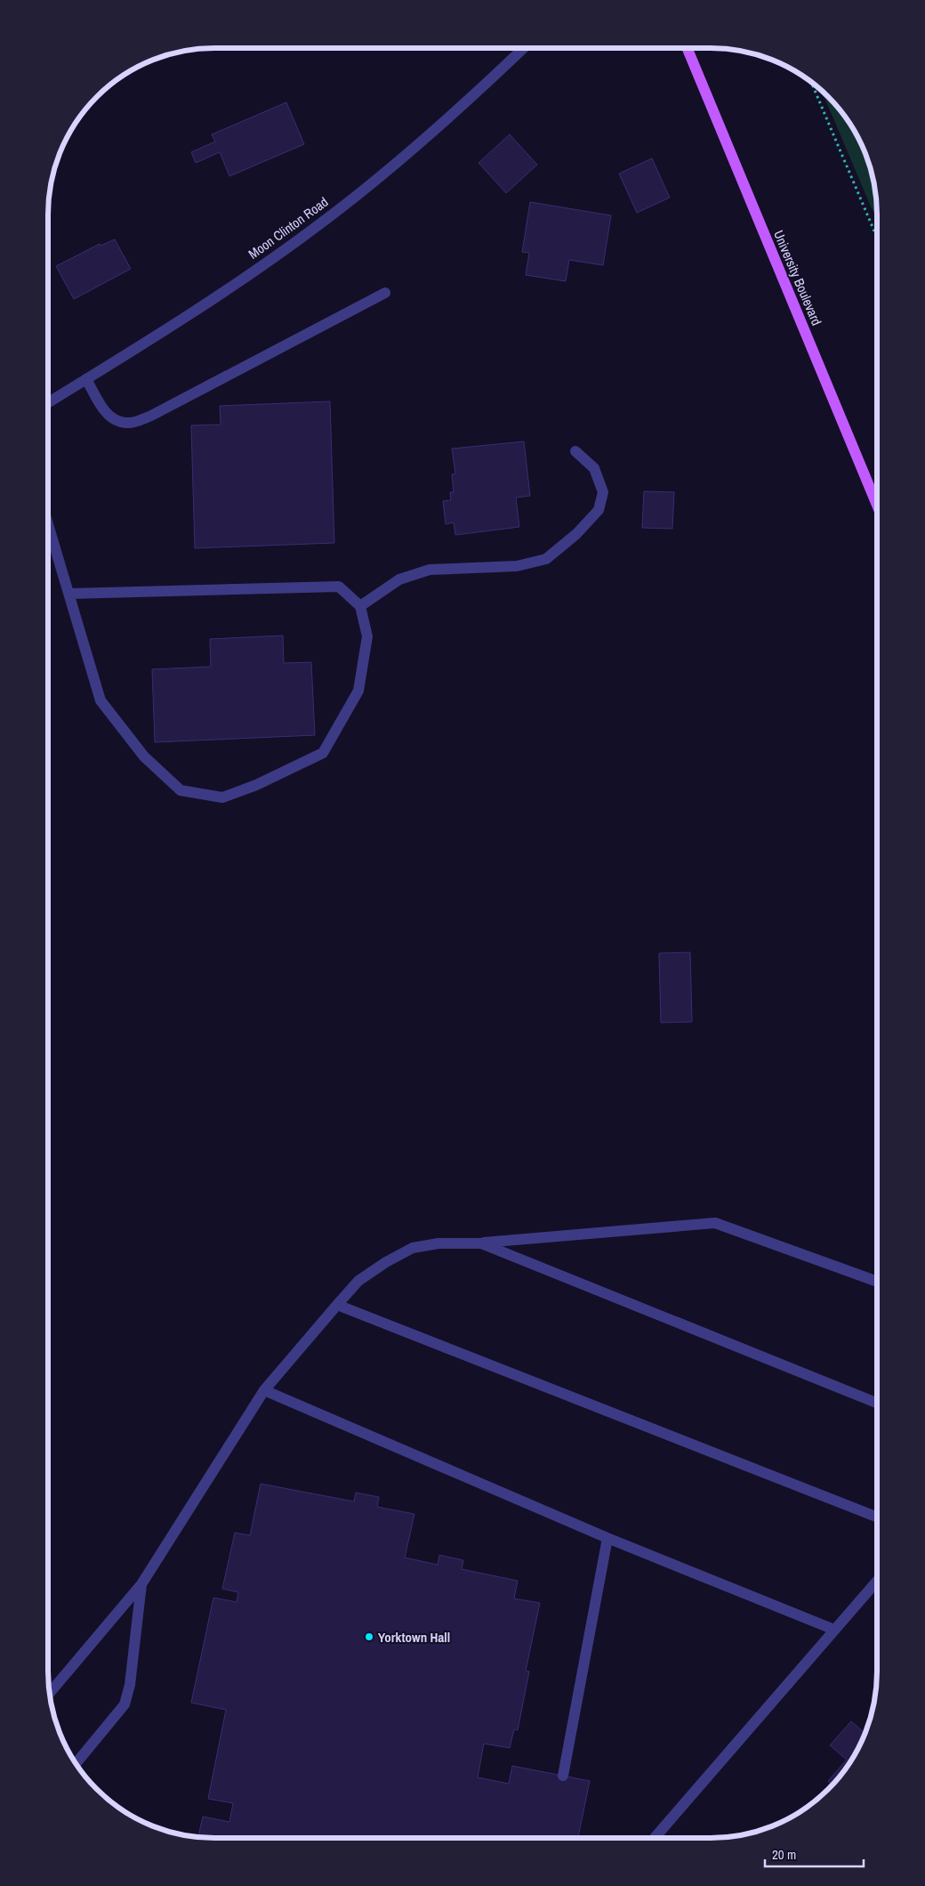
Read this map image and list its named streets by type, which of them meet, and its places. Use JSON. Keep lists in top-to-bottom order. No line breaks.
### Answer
{"streets":{"main road":["University Boulevard"],"street":["Moon Clinton Road"]},"places":["Yorktown Hall"],"scale_bar":"20 m"}
